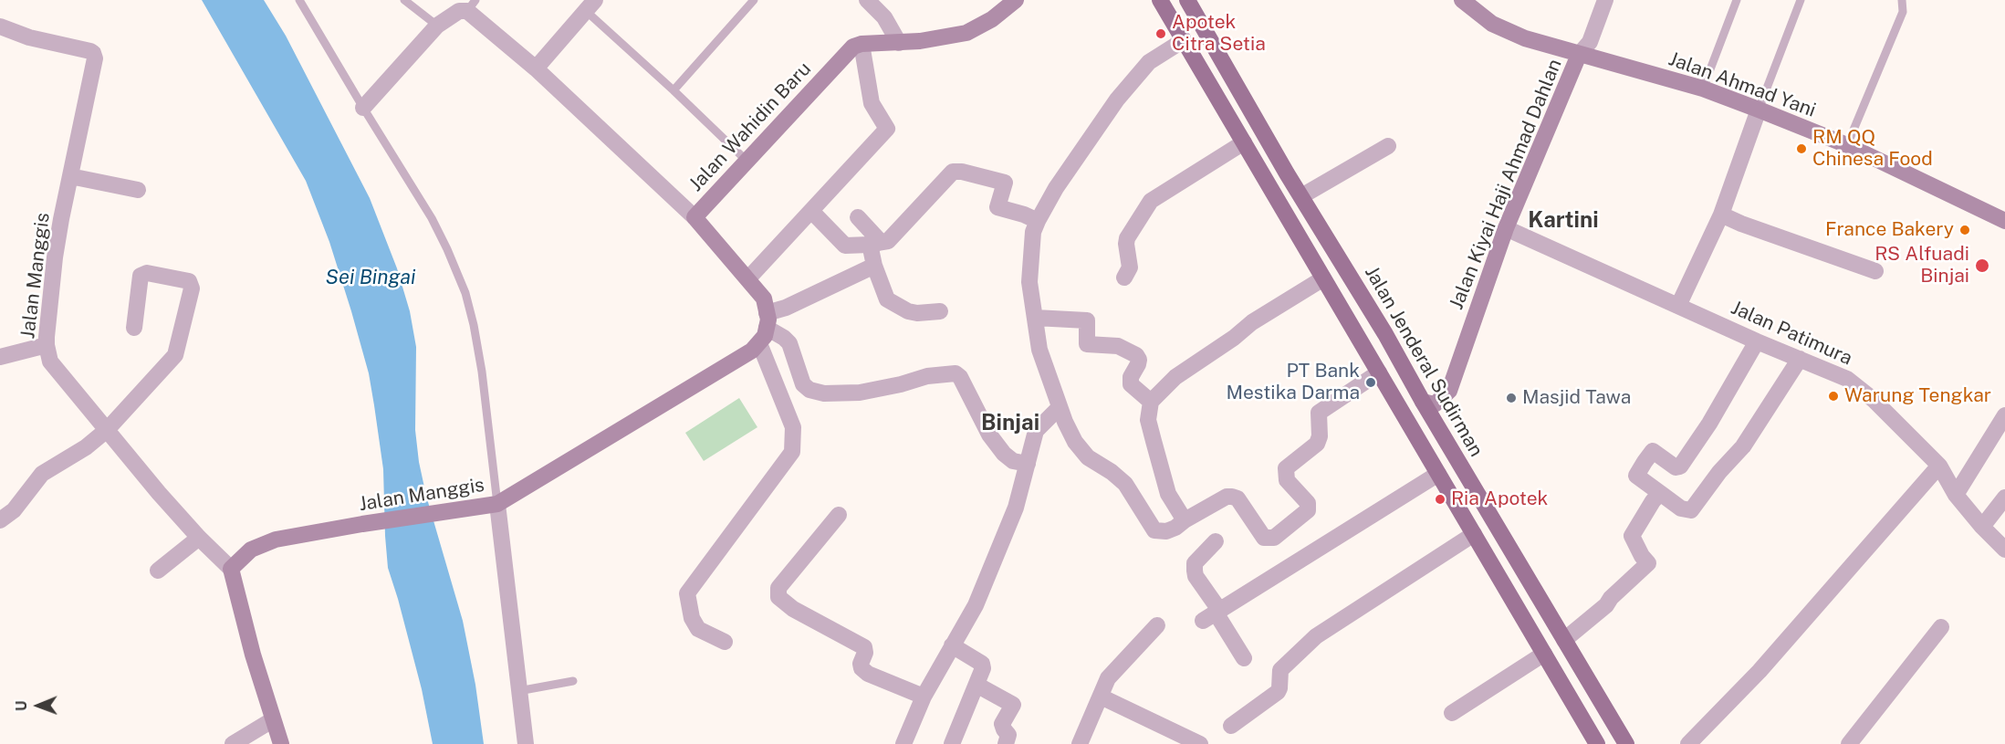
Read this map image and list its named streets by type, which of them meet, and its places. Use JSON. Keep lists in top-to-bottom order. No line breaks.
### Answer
{"streets":{"main road":["Jalan Jenderal Sudirman"],"street":["Jalan Ahmad Yani","Jalan Wahidin Baru","Jalan Kiyai Haji Ahmad Dahlan","Jalan Manggis","Jalan Patimura"]},"crossings":[["Jalan Ahmad Yani","Jalan Kiyai Haji Ahmad Dahlan"],["Jalan Kiyai Haji Ahmad Dahlan","Jalan Patimura"],["Jalan Kiyai Haji Ahmad Dahlan","Jalan Jenderal Sudirman"]],"districts":["Kartini","Binjai"],"water":["Sei Bingai"],"places":["Apotek Citra Setia","RM QQ Chinesa Food","France Bakery","RS Alfuadi Binjai","PT Bank Mestika Darma","Warung Tengkar","Masjid Tawa","Ria Apotek"],"north":"left"}
